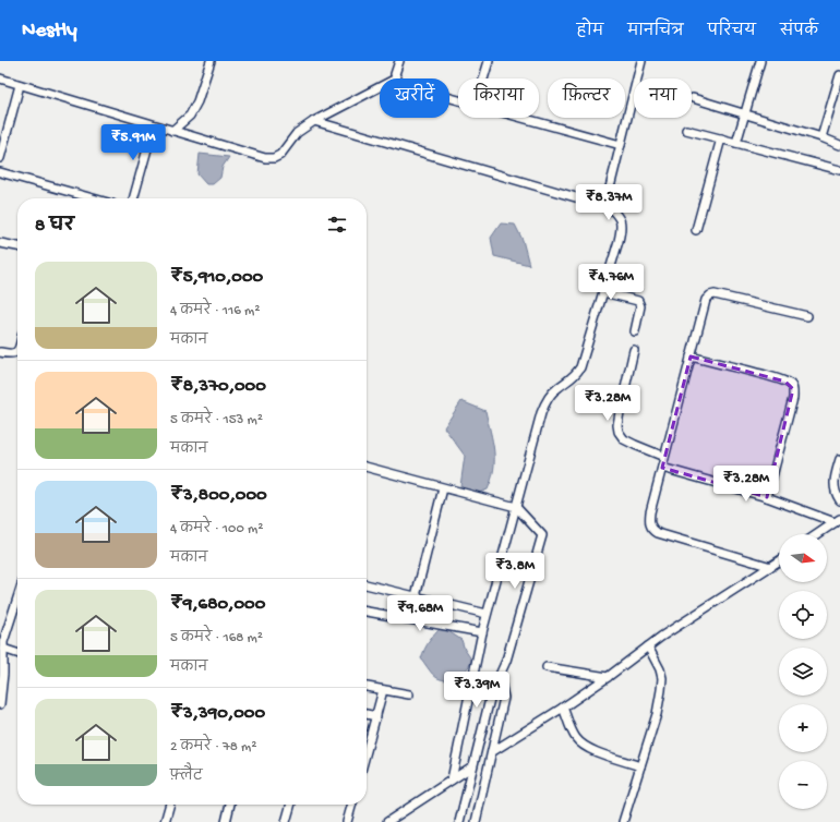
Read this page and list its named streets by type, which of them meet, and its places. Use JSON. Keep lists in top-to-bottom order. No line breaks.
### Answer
{"north":"right","page":{"header":"Nestly","nav":["होम","मानचित्र","परिचय","संपर्क"],"chip":["खरीदें","किराया","फ़िल्टर","नया"],"price":["₹5.91M","₹8.37M","₹4.76M","₹3.28M","₹3.28M","₹3.8M","₹9.68M","₹3.39M"],"heading":"8 घर","list":[{"name":"₹5,910,000","note":"4 कमरे · 116 m² · मकान"},{"name":"₹8,370,000","note":"5 कमरे · 153 m² · मकान"},{"name":"₹3,800,000","note":"4 कमरे · 100 m² · मकान"},{"name":"₹9,680,000","note":"5 कमरे · 168 m² · मकान"},{"name":"₹3,390,000","note":"2 कमरे · 78 m² · फ़्लैट"}],"map_buttons":["+","−"]}}
